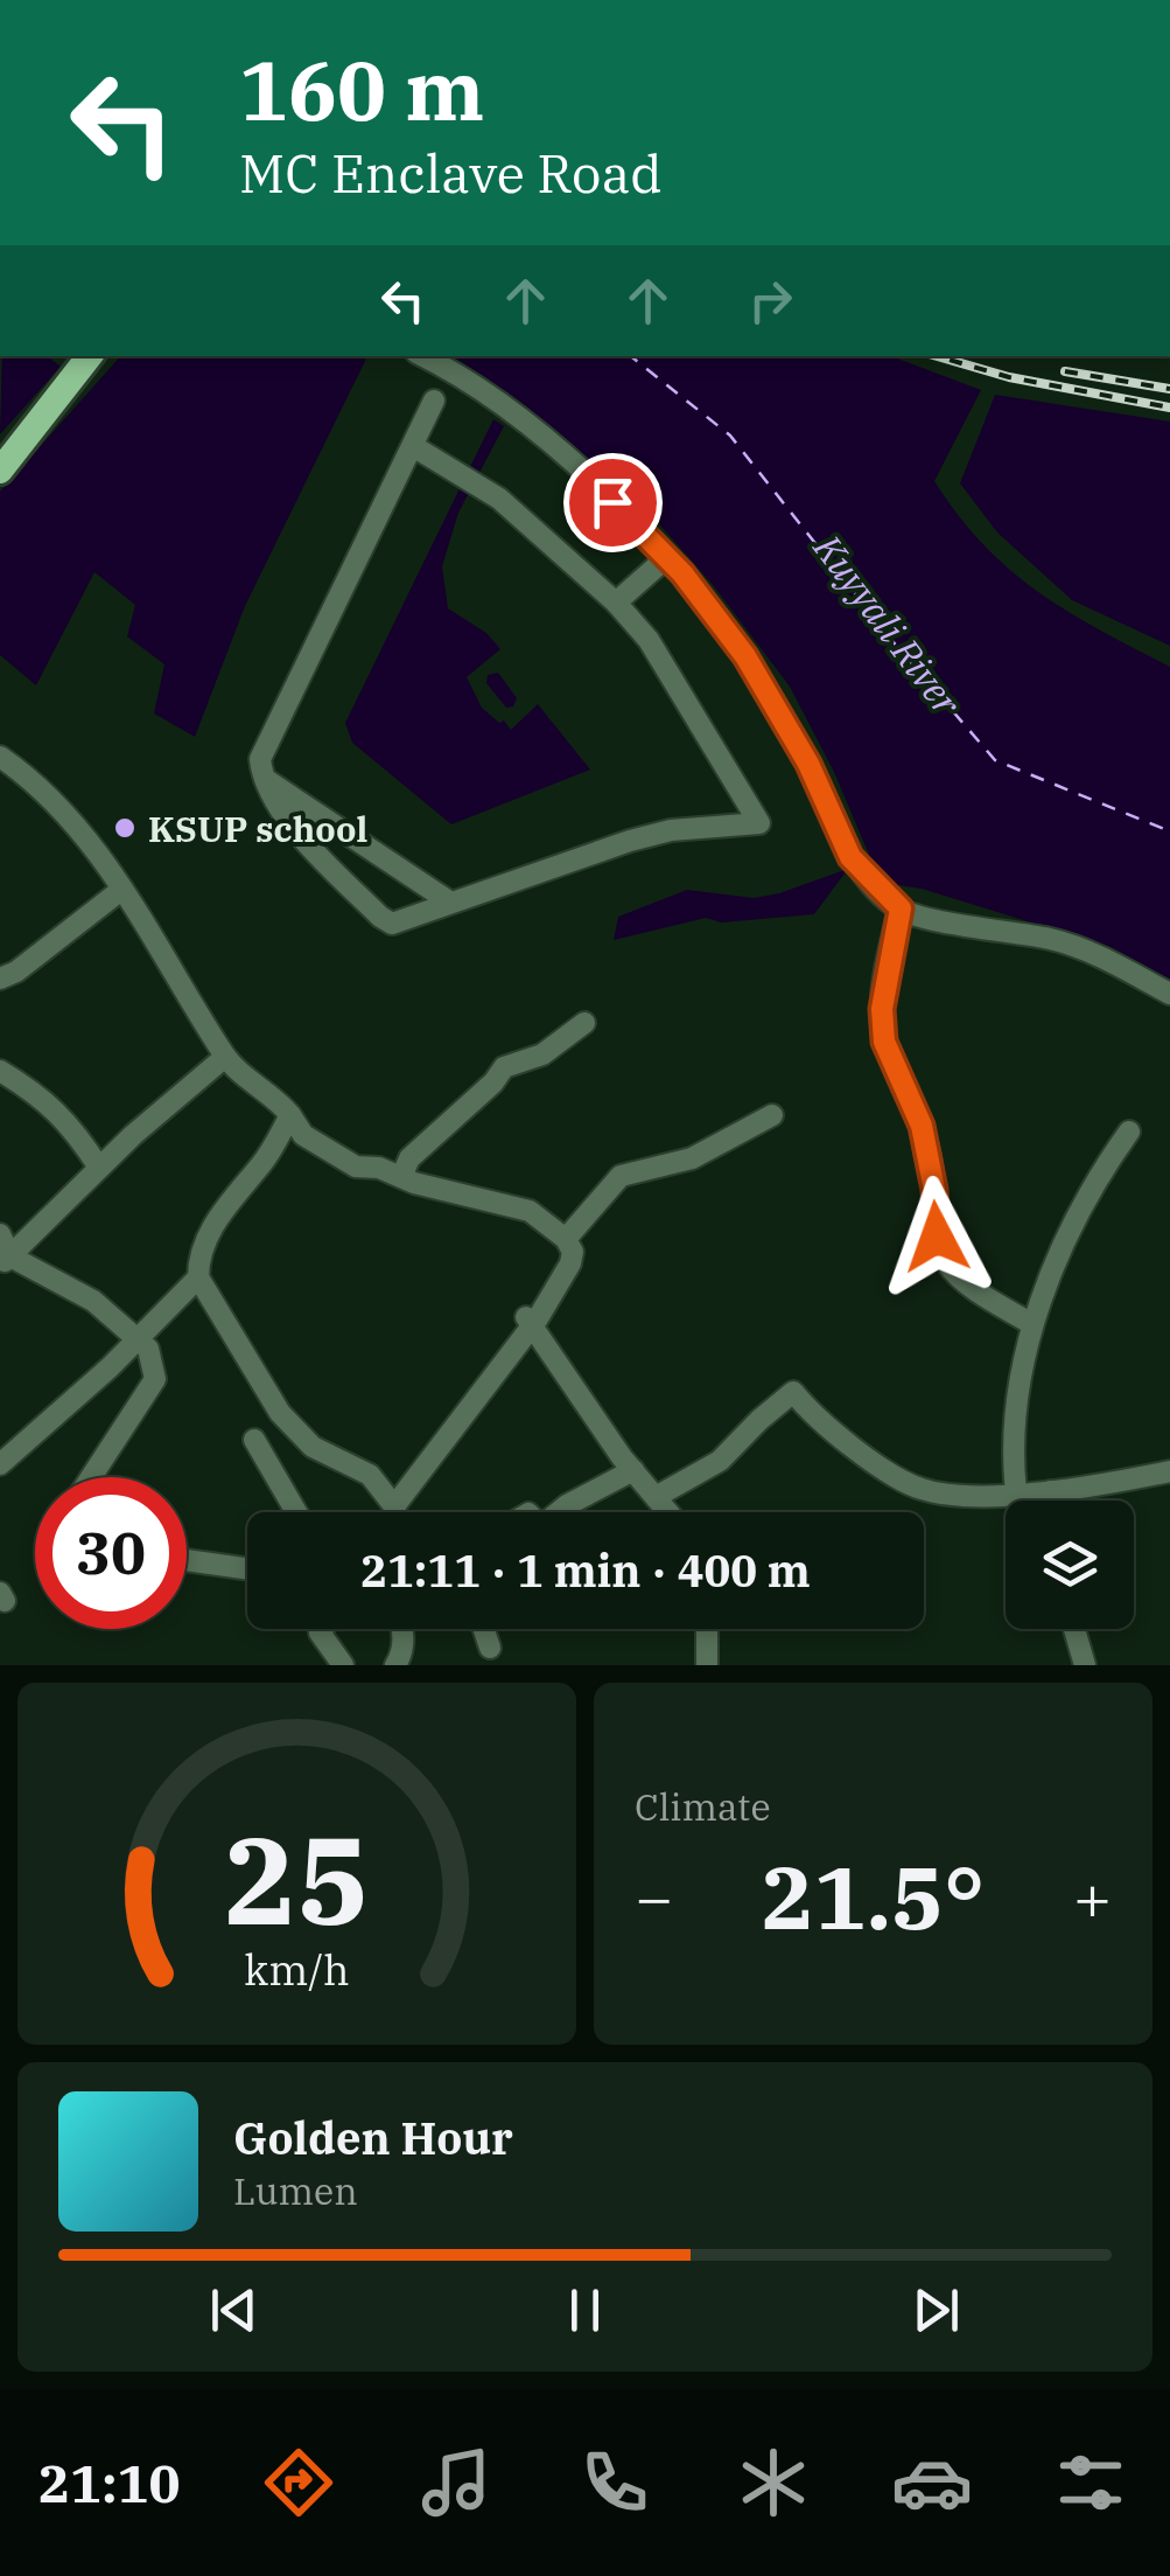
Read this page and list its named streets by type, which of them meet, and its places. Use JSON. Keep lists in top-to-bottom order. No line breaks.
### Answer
{"water":["Kuyyali River"],"places":["KSUP school"],"page":{"turn":["160 m","MC Enclave Road"],"limit":"30","trip":"21:11 · 1 min · 400 m","tile":"Climate","heat":["−","21.5°","+"],"song":["Golden Hour","Lumen"],"tabs":"21:10","gauge":["25","km/h"]}}
